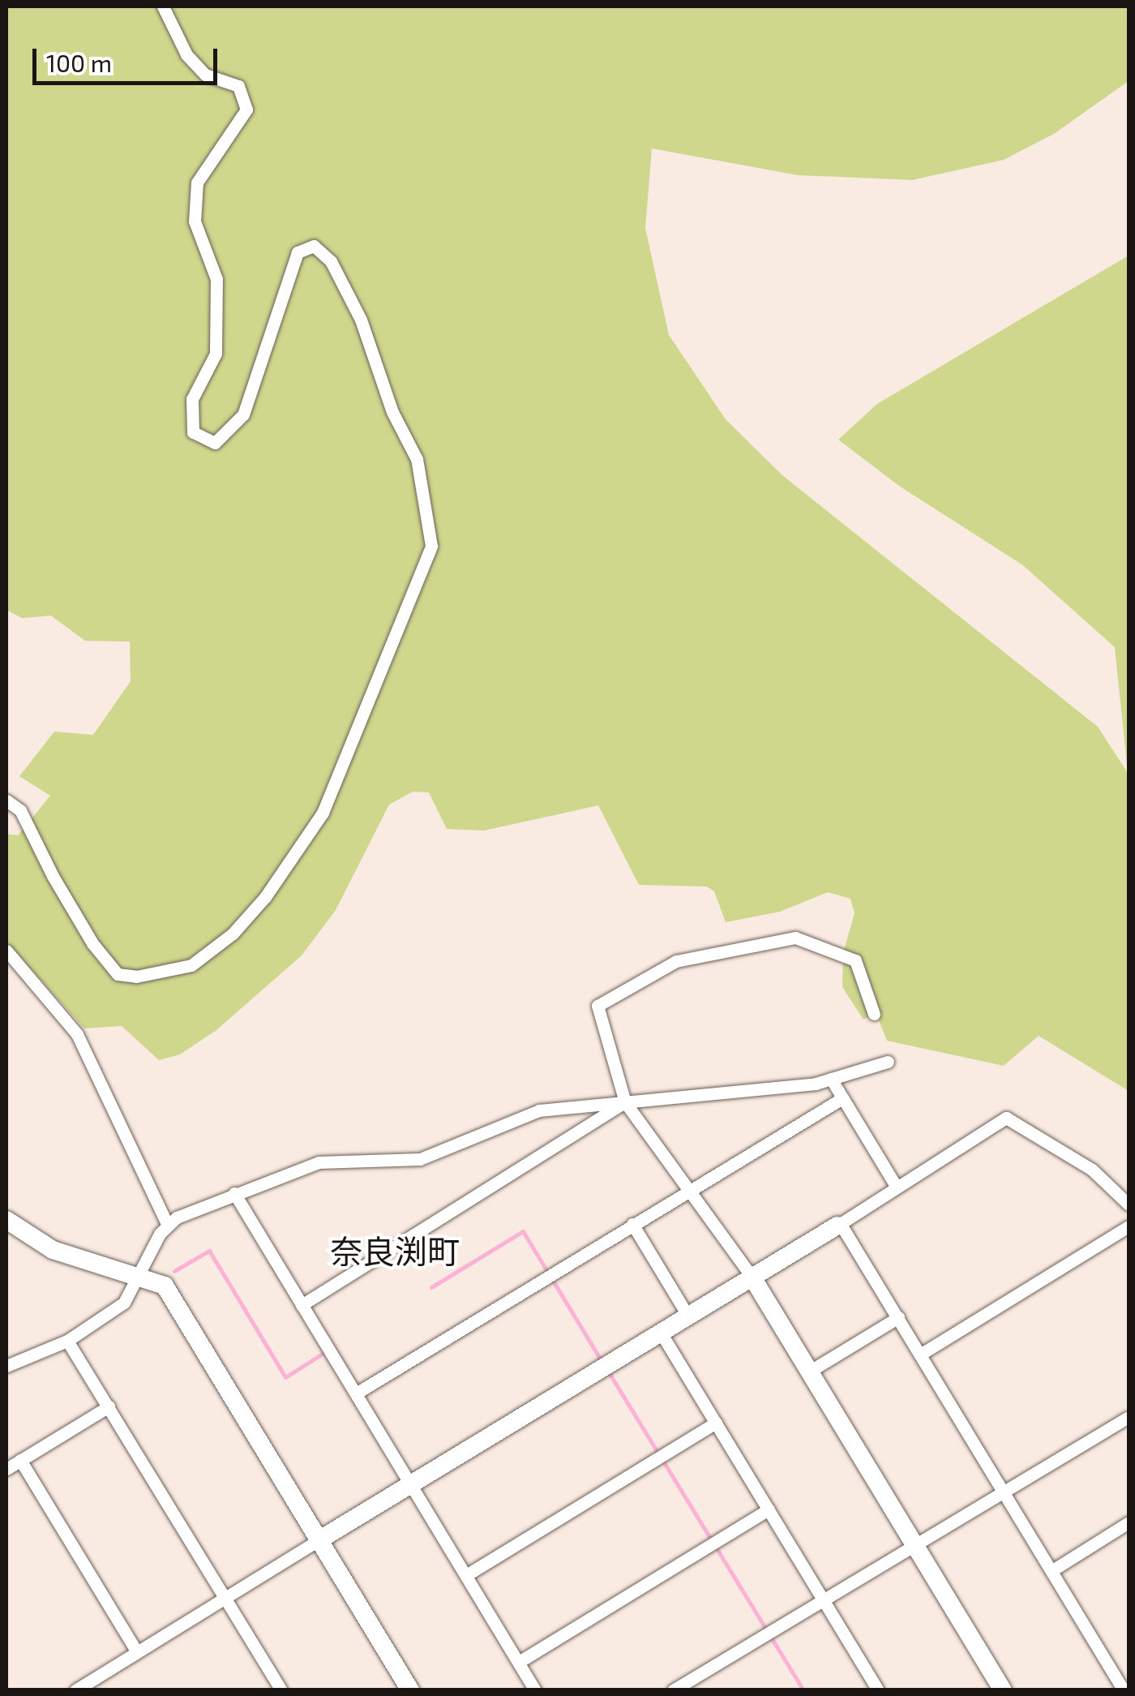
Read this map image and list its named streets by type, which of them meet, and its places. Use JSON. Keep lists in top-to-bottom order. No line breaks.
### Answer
{"districts":["奈良渕町"],"scale_bar":"100 m"}
